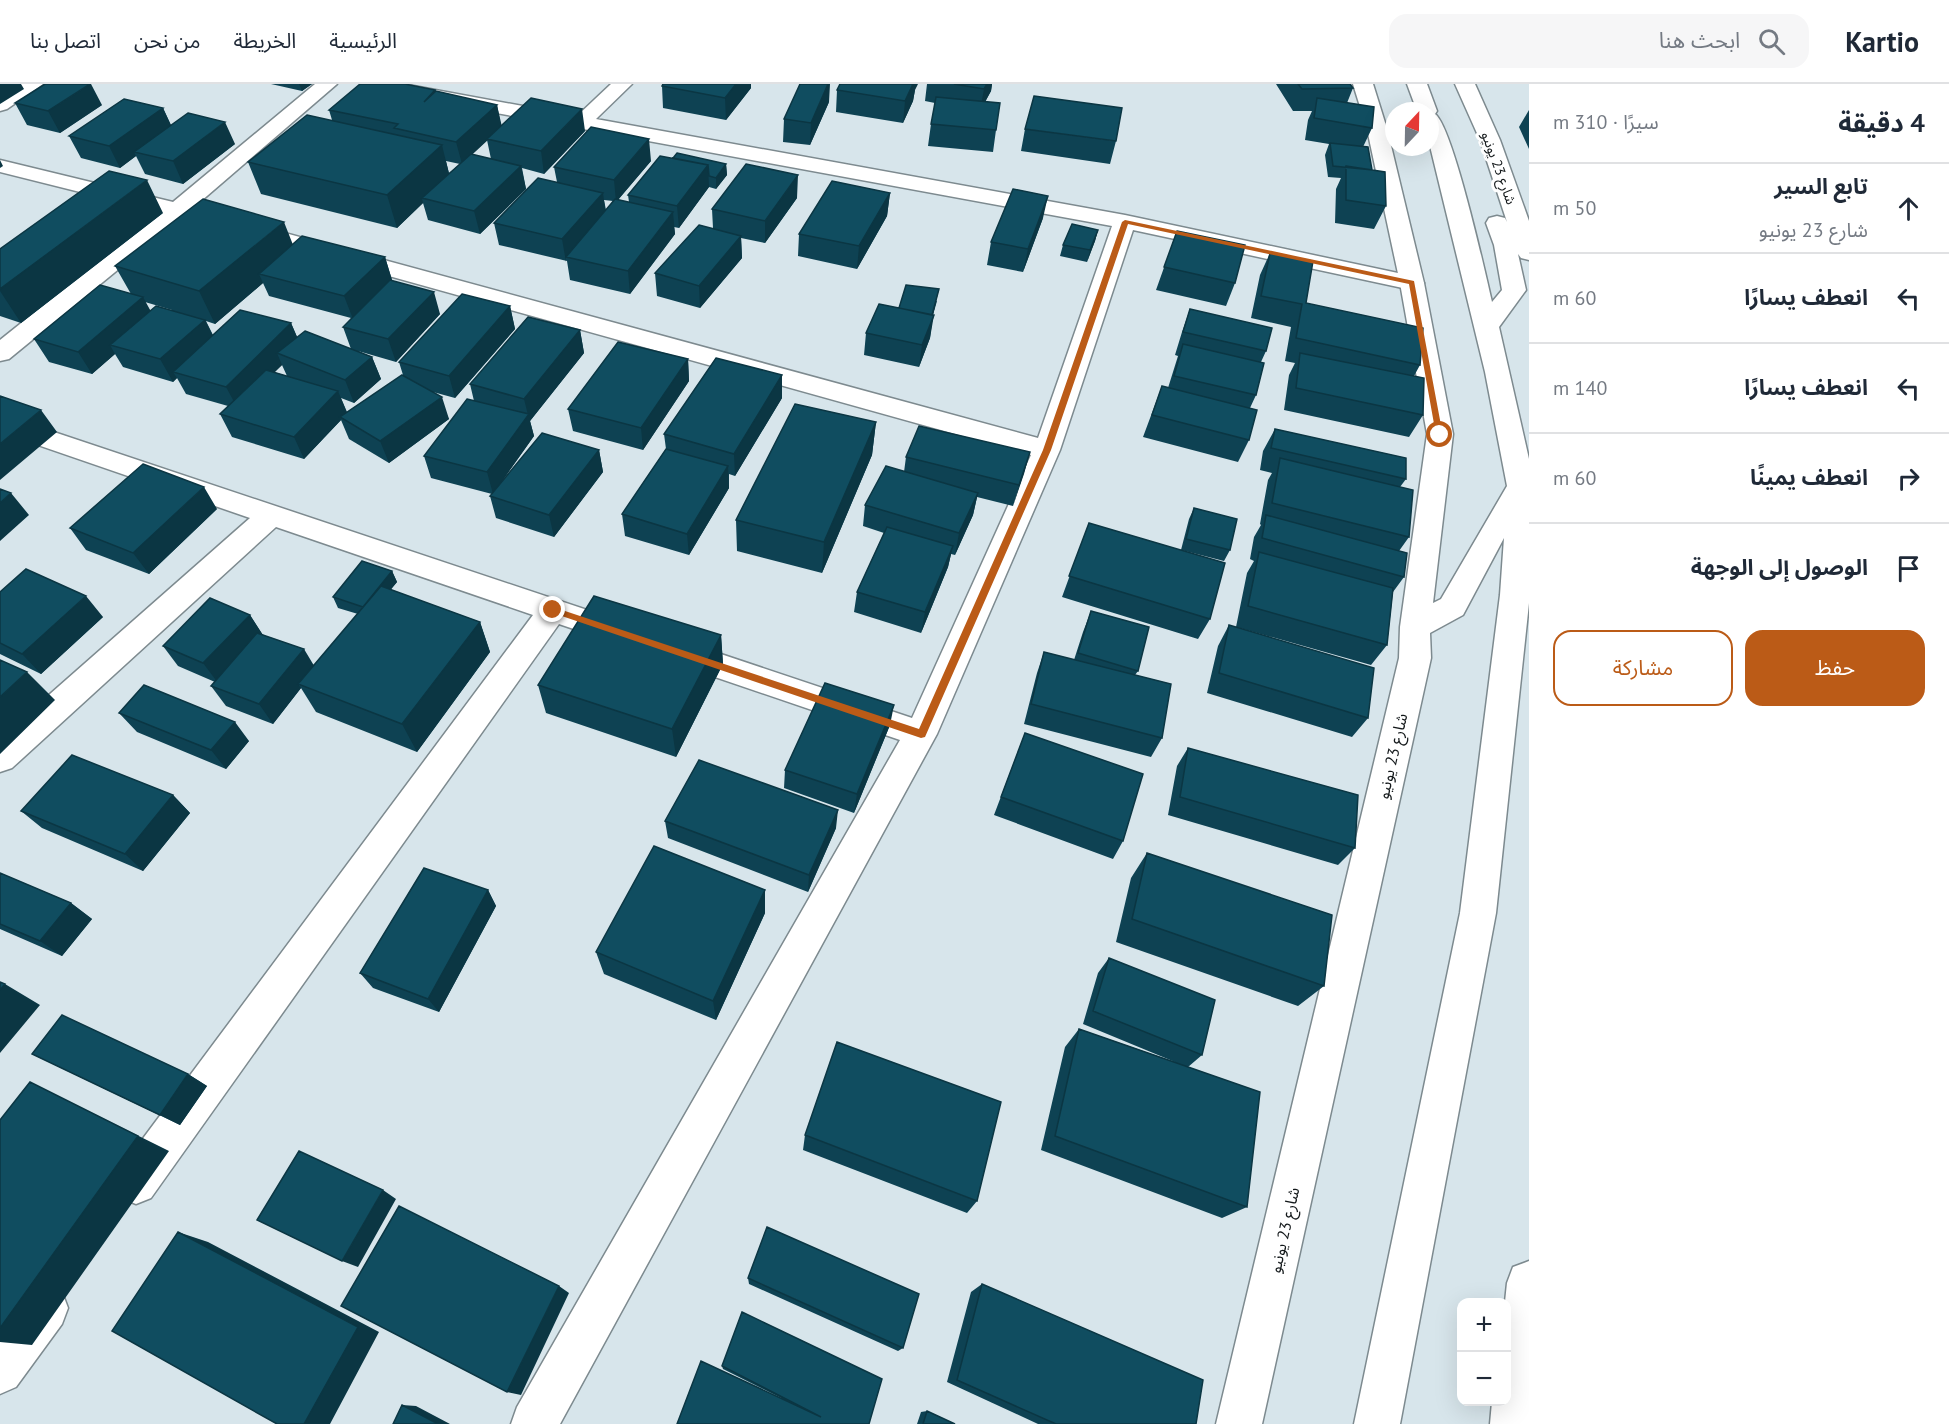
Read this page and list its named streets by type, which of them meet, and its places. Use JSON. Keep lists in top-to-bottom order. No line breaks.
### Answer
{"streets":{"street":["شارع 23 يونيو"]},"north":"top","page":{"header":"Kartio","search":"ابحث هنا","nav":["الرئيسية","الخريطة","من نحن","اتصل بنا"],"heading":["4 دقيقة","سيرًا · 310 m"],"list":[["تابع السير","شارع 23 يونيو","50 m"],["انعطف يسارًا","60 m"],["انعطف يسارًا","140 m"],["انعطف يمينًا","60 m"],"الوصول إلى الوجهة"],"buttons":["حفظ","مشاركة"],"map_buttons":["+","−"]}}
